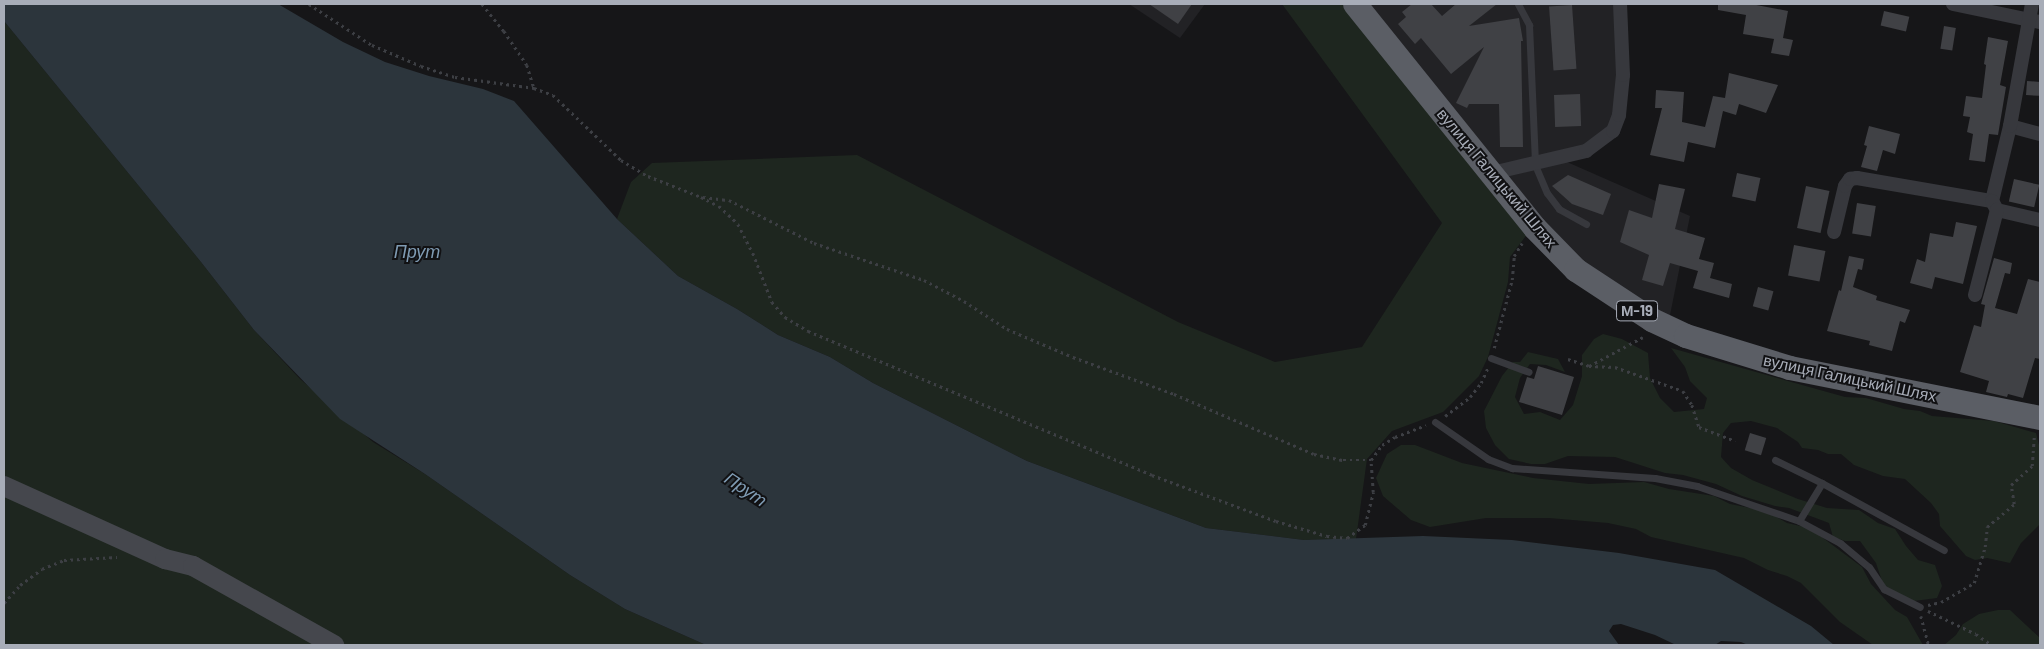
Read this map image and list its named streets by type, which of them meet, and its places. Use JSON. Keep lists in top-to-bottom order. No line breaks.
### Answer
{"streets":{"highway":["вулиця Галицький Шлях","М-19"]},"water":["Прут"]}
